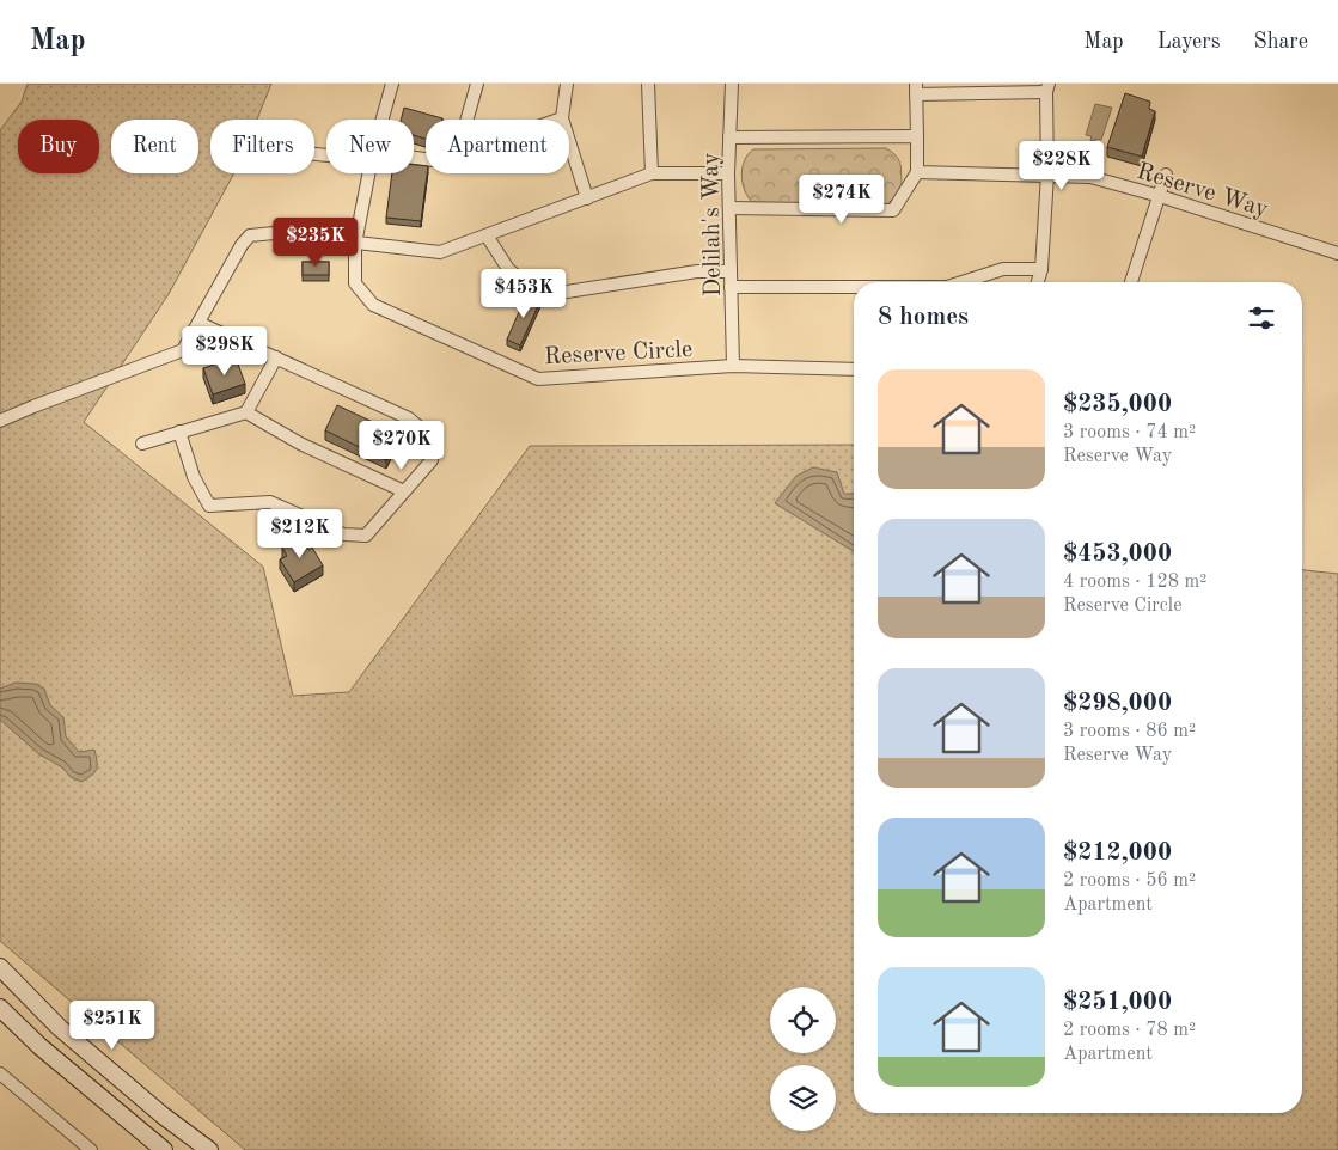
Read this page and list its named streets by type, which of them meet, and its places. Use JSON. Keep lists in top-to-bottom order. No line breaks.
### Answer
{"streets":{"street":["Reserve Way","Delilah's Way","Reserve Circle"]},"crossings":[["Delilah's Way","Reserve Circle"]],"page":{"header":"Map","nav":["Map","Layers","Share"],"chip":["Buy","Rent","Filters","New","Apartment"],"price":["$228K","$274K","$235K","$453K","$298K","$270K","$212K","$251K"],"heading":"8 homes","list":[{"name":"$235,000","note":"3 rooms · 74 m² · Reserve Way"},{"name":"$453,000","note":"4 rooms · 128 m² · Reserve Circle"},{"name":"$298,000","note":"3 rooms · 86 m² · Reserve Way"},{"name":"$212,000","note":"2 rooms · 56 m² · Apartment"},{"name":"$251,000","note":"2 rooms · 78 m² · Apartment"}]}}
